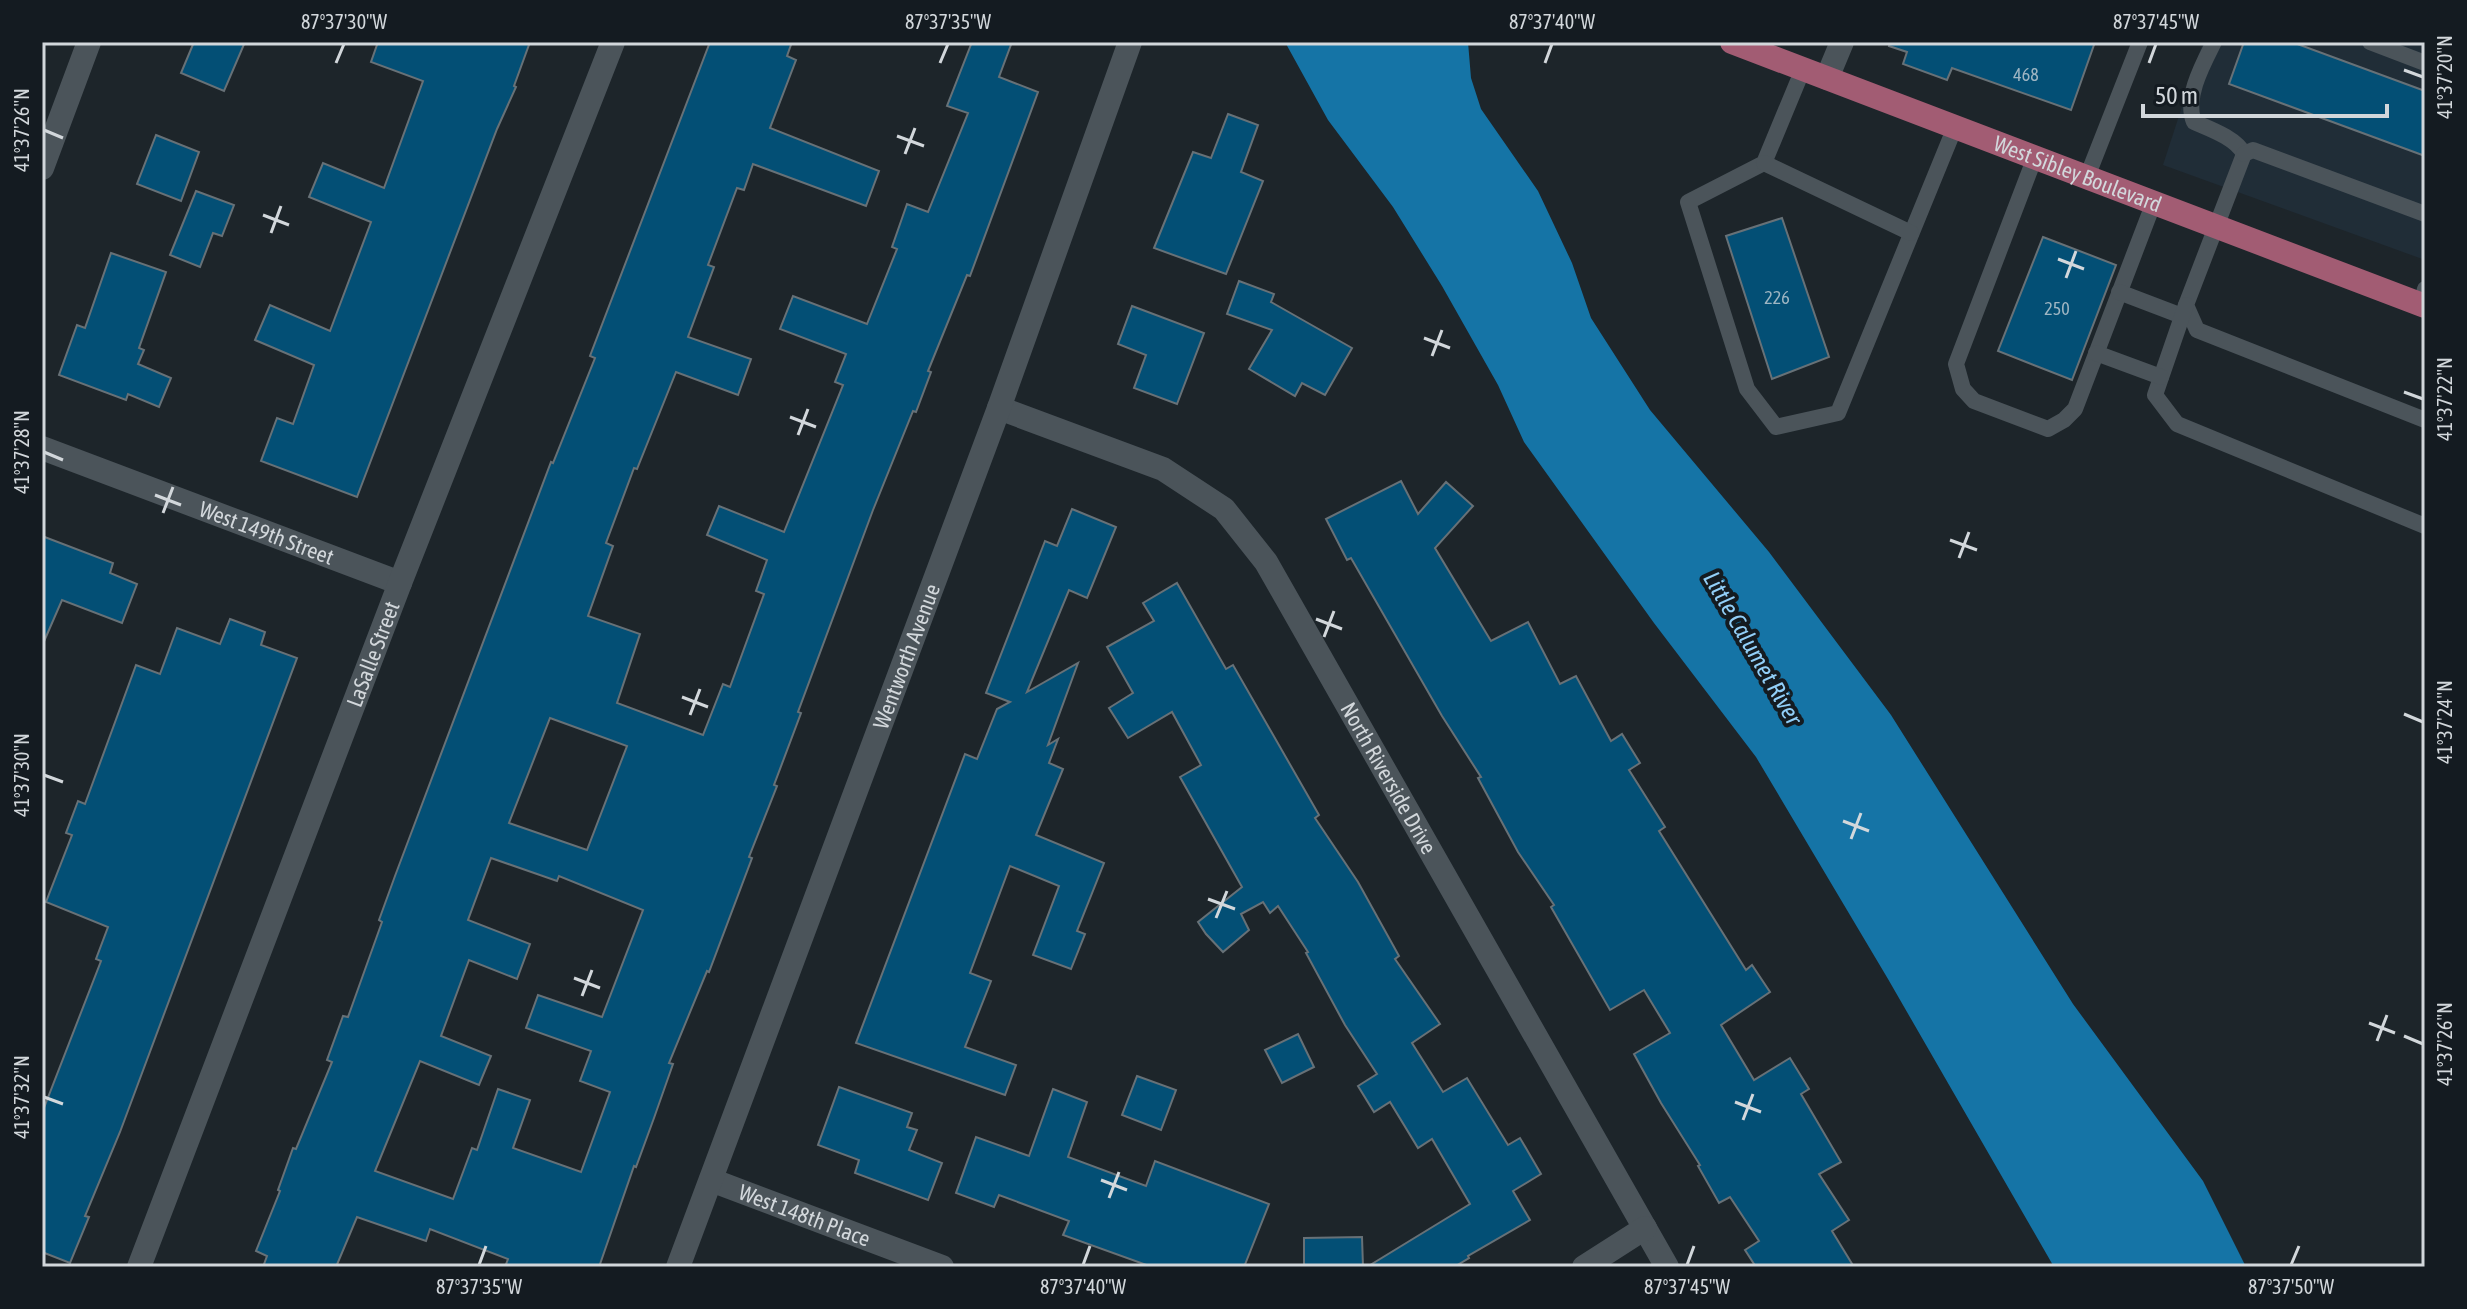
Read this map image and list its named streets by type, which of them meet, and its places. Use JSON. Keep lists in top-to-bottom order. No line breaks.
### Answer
{"streets":{"main road":["West Sibley Boulevard"],"street":["West 149th Street","LaSalle Street","Wentworth Avenue","North Riverside Drive","West 148th Place"]},"crossings":[["West 149th Street","LaSalle Street"],["Wentworth Avenue","North Riverside Drive"],["Wentworth Avenue","West 148th Place"]],"water":["Little Calumet River"],"house_numbers":["468","226","250"],"scale_bar":"50 m","coordinates":["87°37'30\"W","87°37'35\"W","87°37'40\"W","87°37'45\"W","41°37'20\"N","41°37'26\"N","41°37'22\"N","41°37'28\"N","41°37'24\"N","41°37'30\"N","41°37'32\"N","87°37'50\"W"]}
